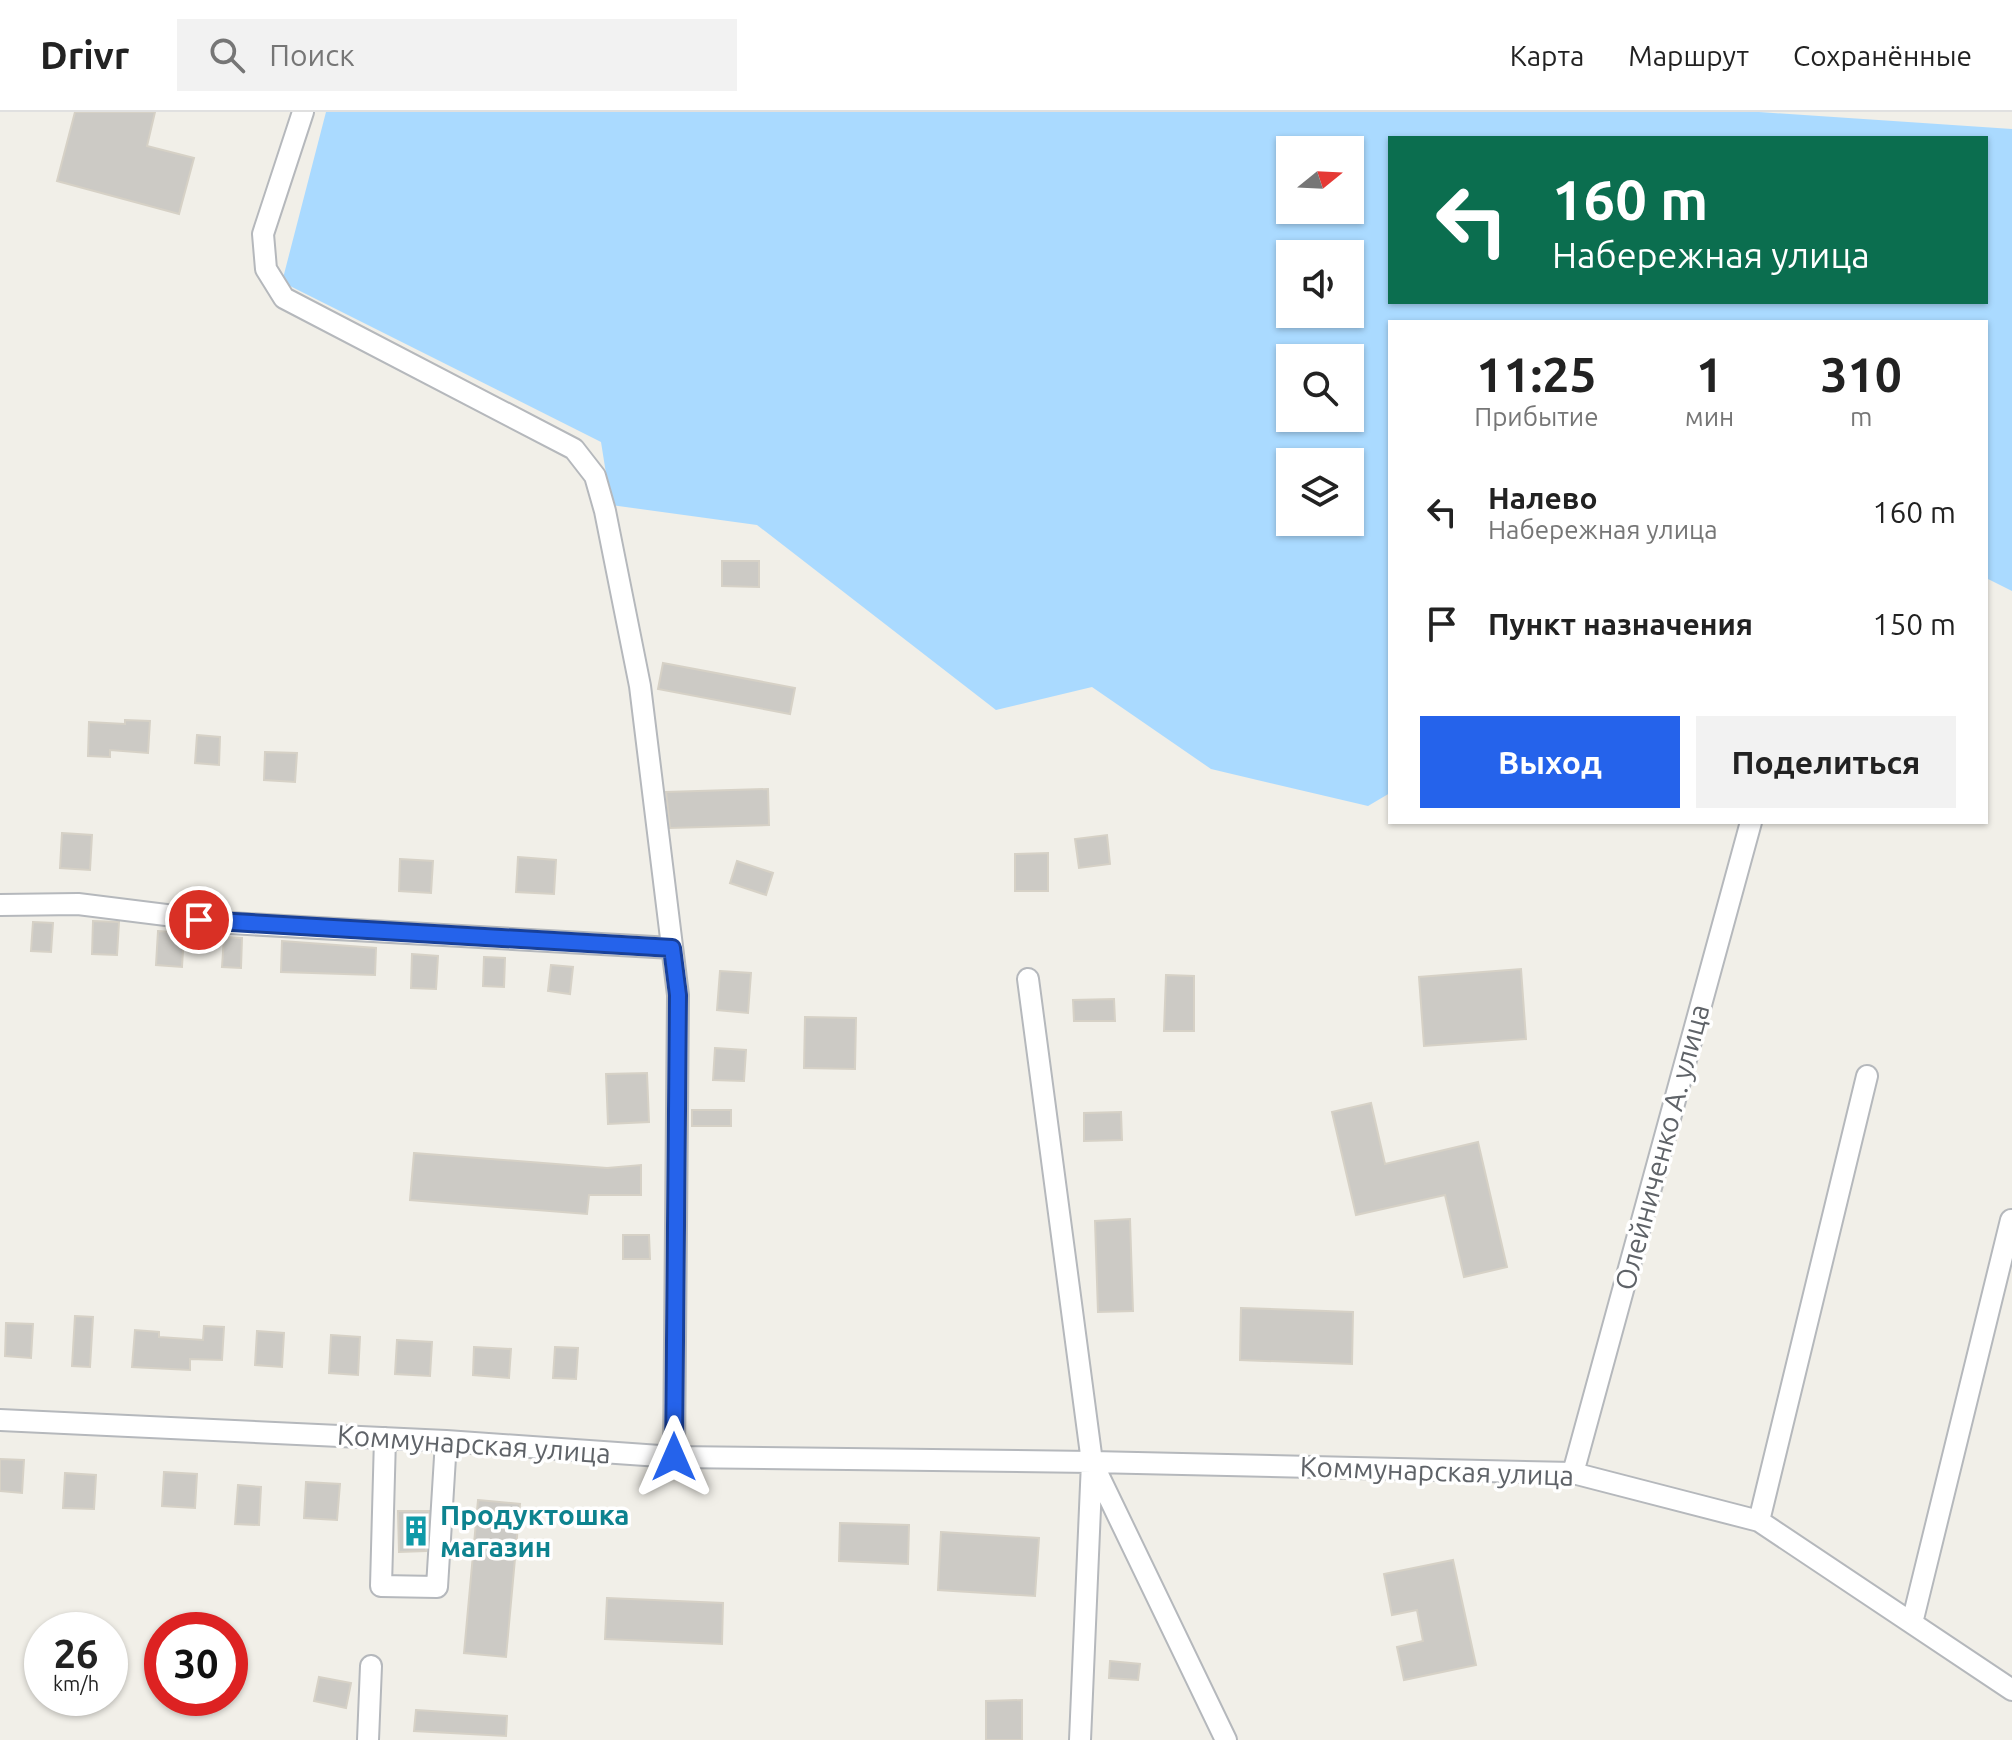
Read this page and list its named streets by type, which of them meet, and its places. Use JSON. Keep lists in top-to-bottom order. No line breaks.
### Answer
{"streets":{"street":["Олейниченко А. улица","Коммунарская улица"]},"crossings":[["Олейниченко А. улица","Коммунарская улица"]],"places":{"building":["Продуктошка магазин"]},"north":"right","page":{"header":"Drivr","search":"Поиск","nav":["Карта","Маршрут","Сохранённые"],"turn":["160 m","Набережная улица"],"eta":["11:25","Прибытие","1","мин","310","m"],"list":[{"name":"Налево","note":"Набережная улица","value":"160 m"},{"name":"Пункт назначения","value":"150 m"}],"buttons":["Выход","Поделиться"],"speed":"26 km/h","limit":"30"}}
